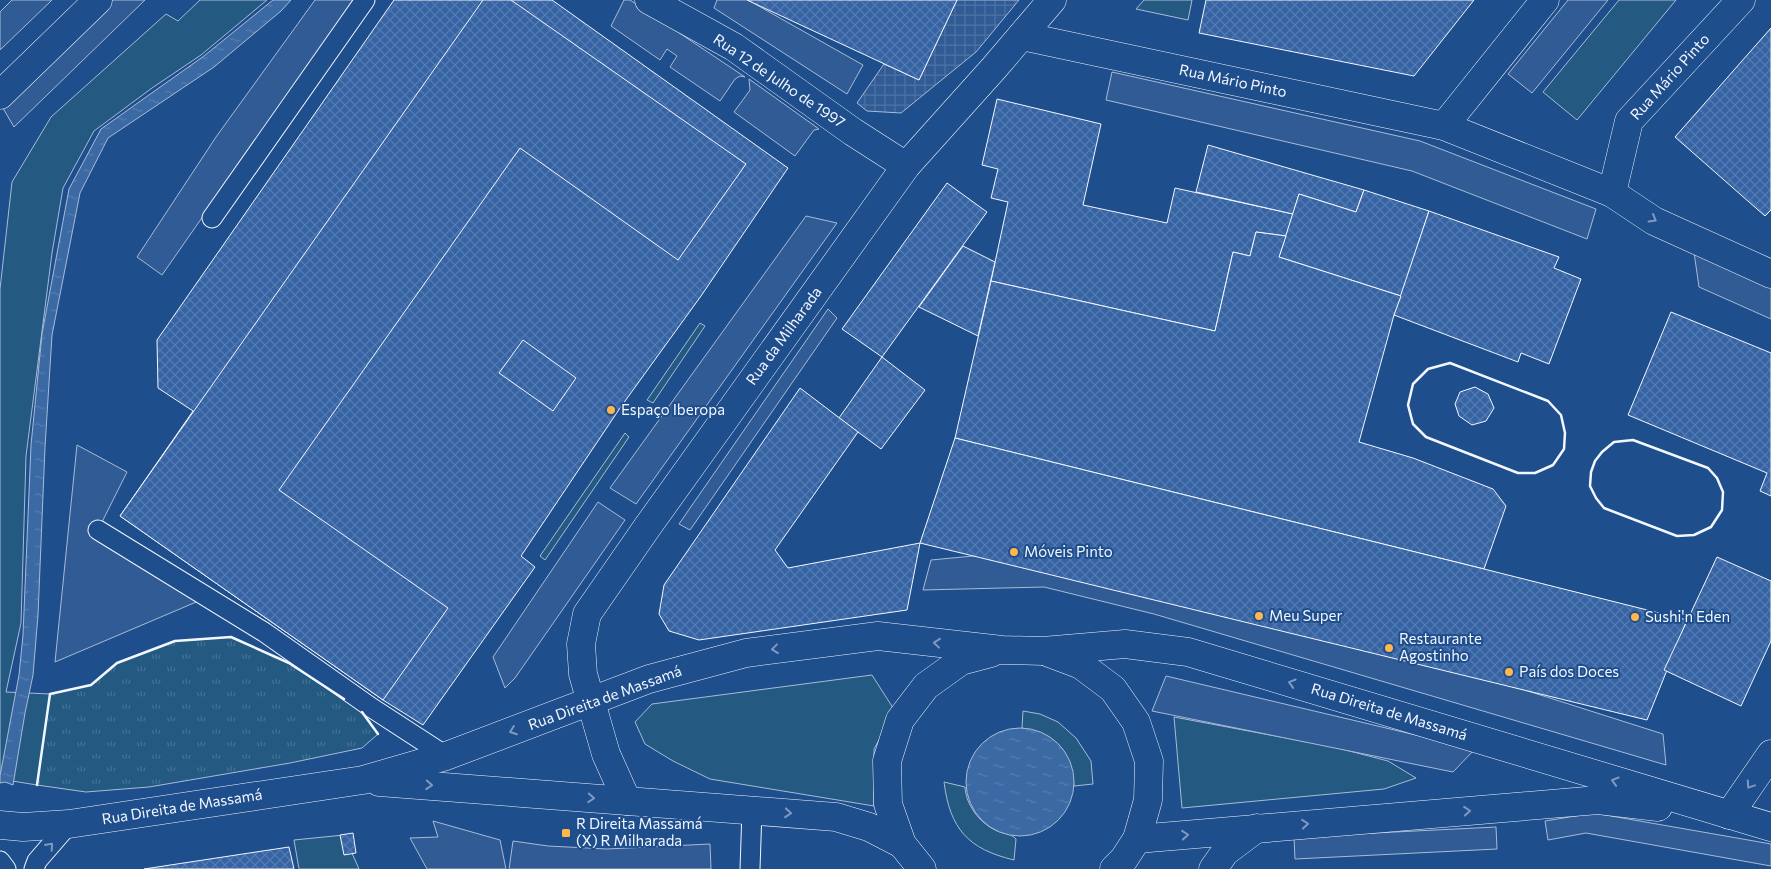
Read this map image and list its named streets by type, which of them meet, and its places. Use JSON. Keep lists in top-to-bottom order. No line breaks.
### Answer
{"streets":{"main road":["Rua Mário Pinto","Rua 12 de Julho de 1997","Rua da Milharada","Rua Direita de Massamá"]},"crossings":[["Rua Mário Pinto","Rua da Milharada"],["Rua 12 de Julho de 1997","Rua da Milharada"],["Rua da Milharada","Rua Direita de Massamá"]],"places":{"other":["Espaço Iberopa","Móveis Pinto","Meu Super","Sushi'n Eden","Restaurante Agostinho","País dos Doces"],"transit":["R Direita Massamá (X) R Milharada"]}}
